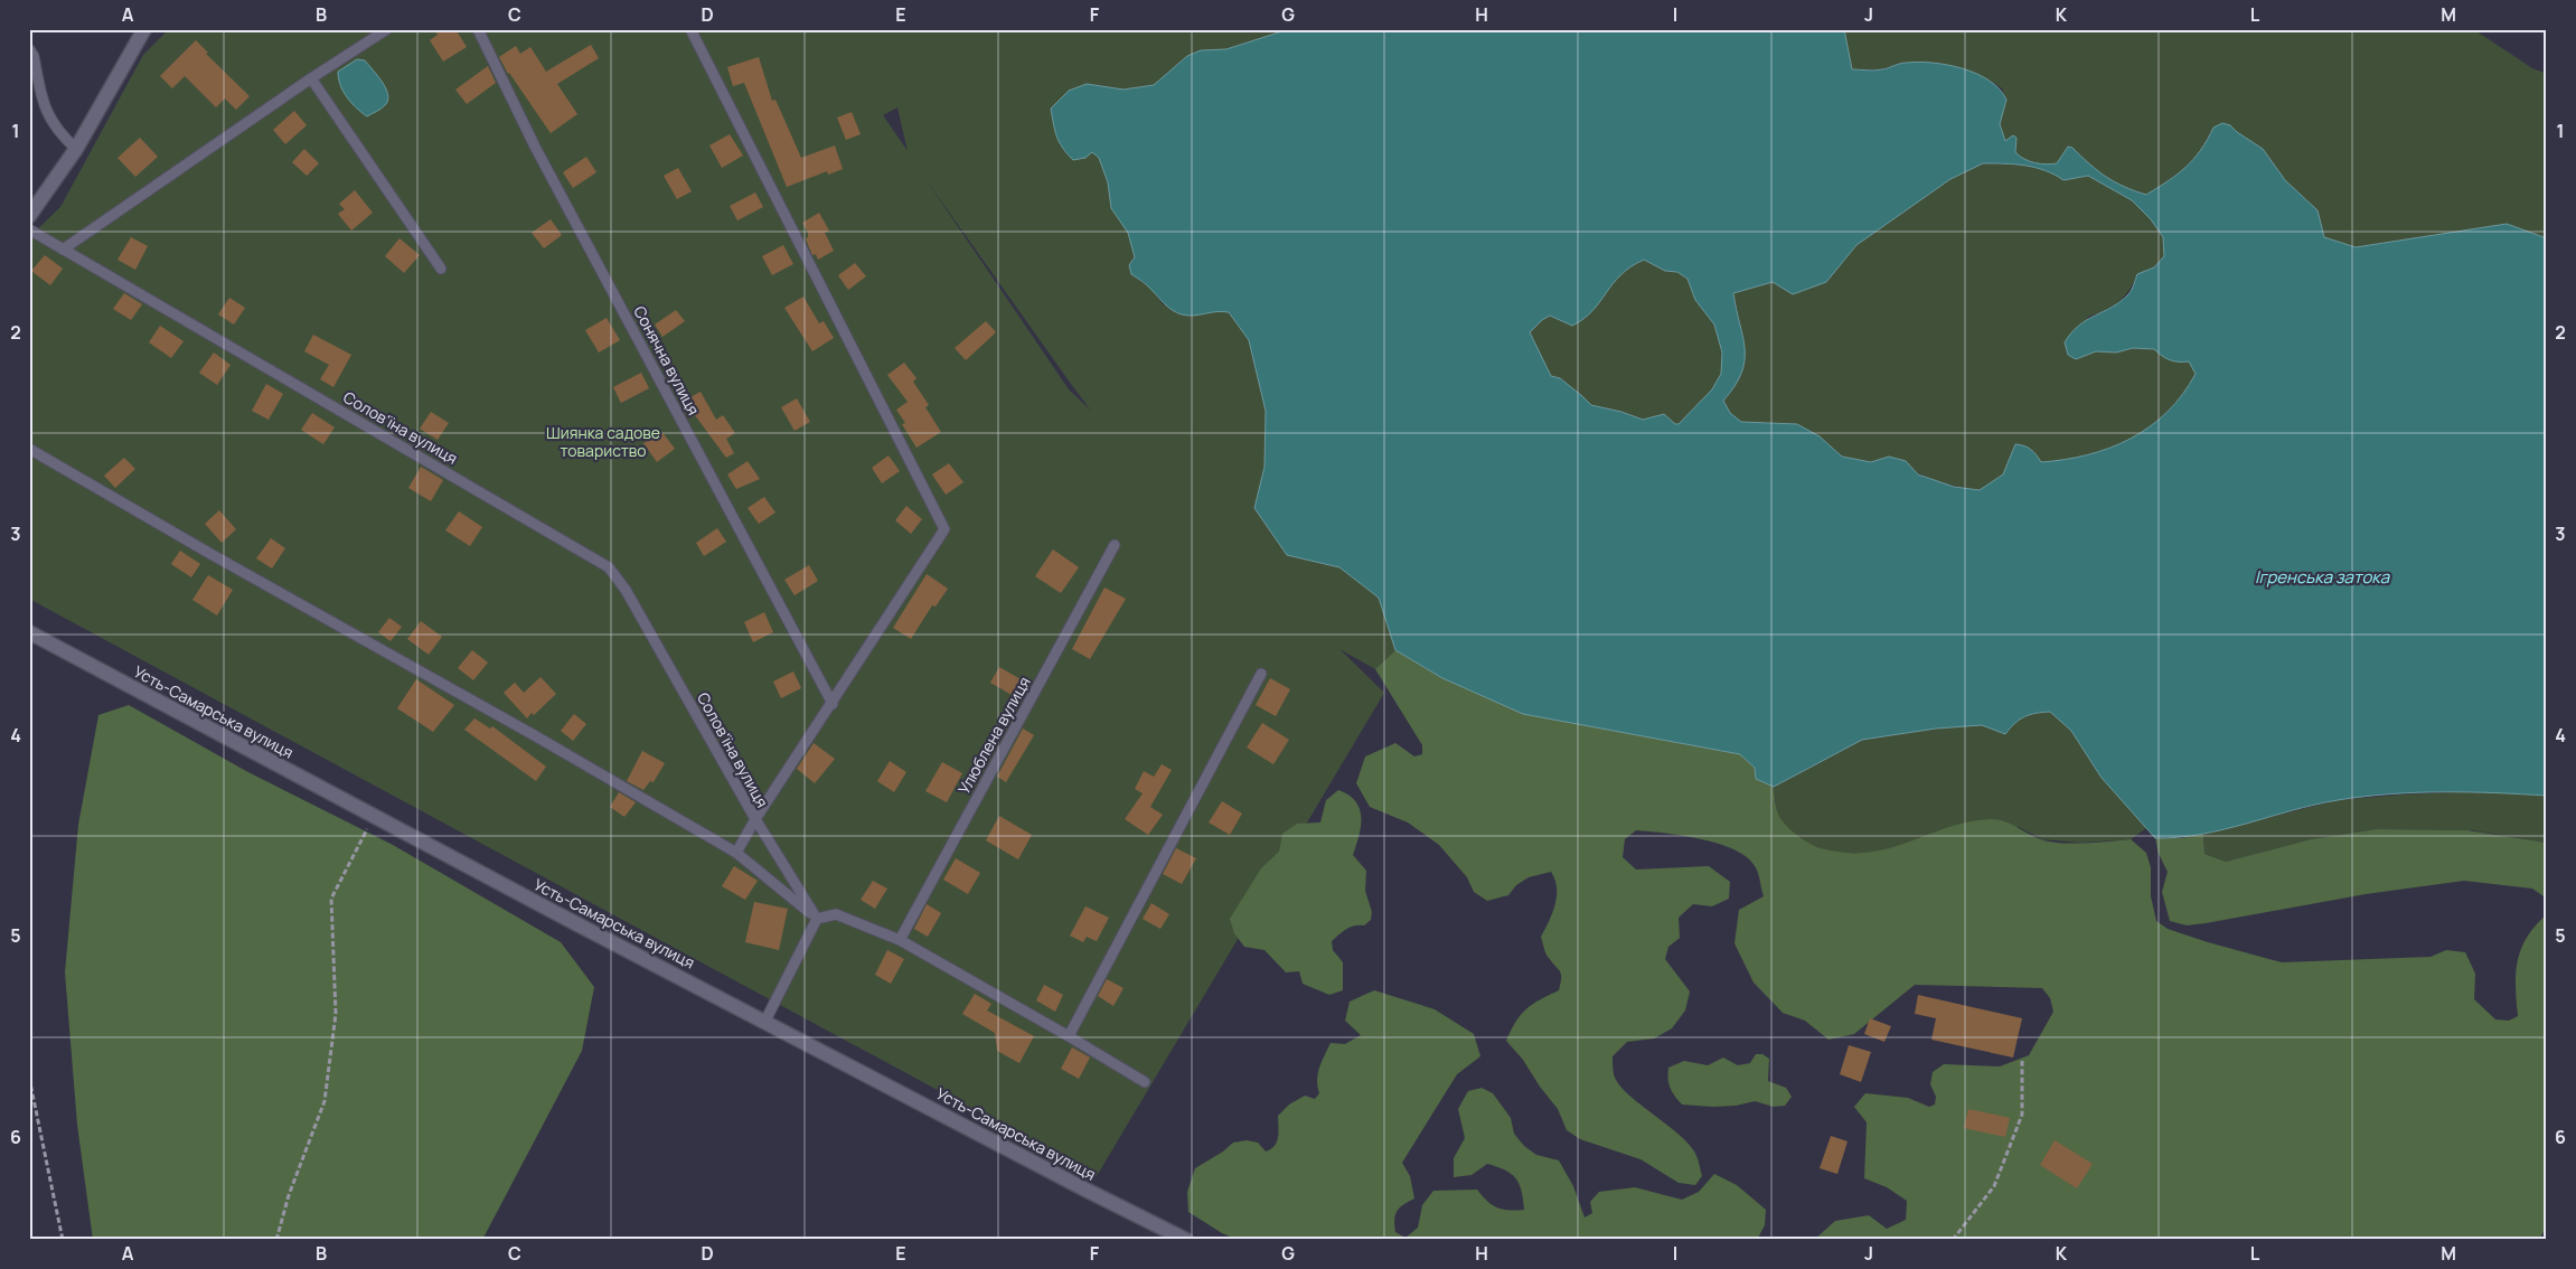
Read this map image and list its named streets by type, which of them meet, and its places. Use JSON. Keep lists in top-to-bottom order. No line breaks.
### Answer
{"streets":{"street":["Усть-Самарська вулиця"],"lane":["Сонячна вулиця","Солов'їна вулиця","Улюблена вулиця"]},"water":["Ігренська затока"],"parks":["Шиянка садове товариство"],"grid":{"columns":["A","B","C","D","E","F","G","H","I","J","K","L","M"],"rows":["1","2","3","4","5","6"]}}
